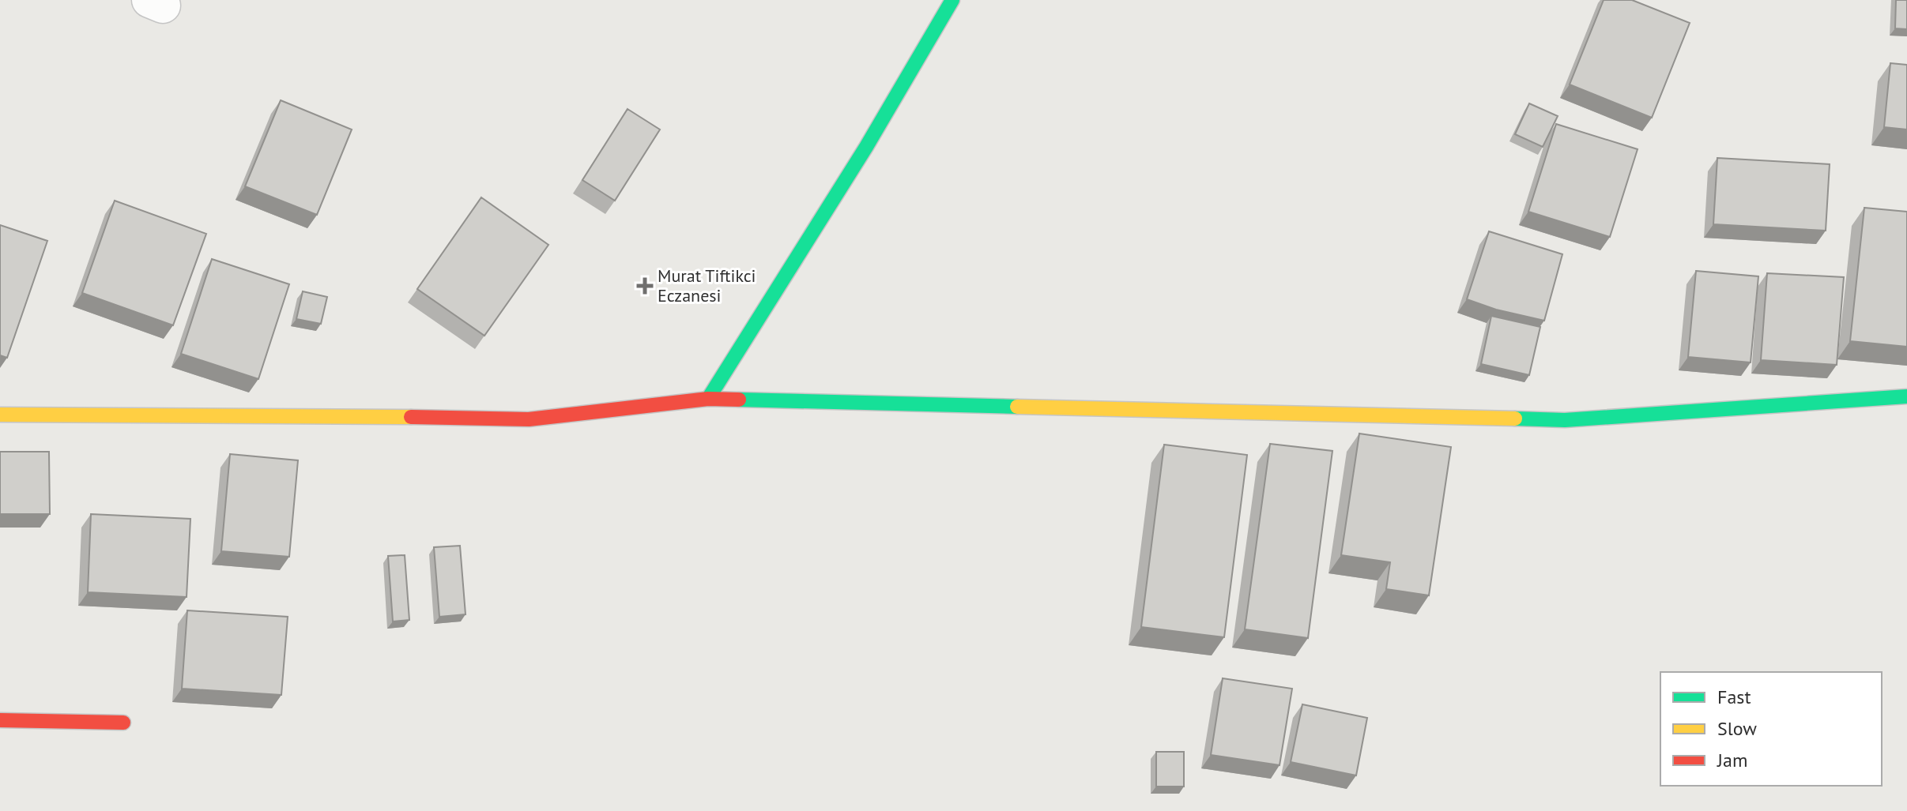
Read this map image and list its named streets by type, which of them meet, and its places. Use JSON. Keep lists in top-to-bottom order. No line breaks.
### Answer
{"places":{"health":["Murat Tiftikci Eczanesi"]},"legend":["Fast","Slow","Jam"]}
